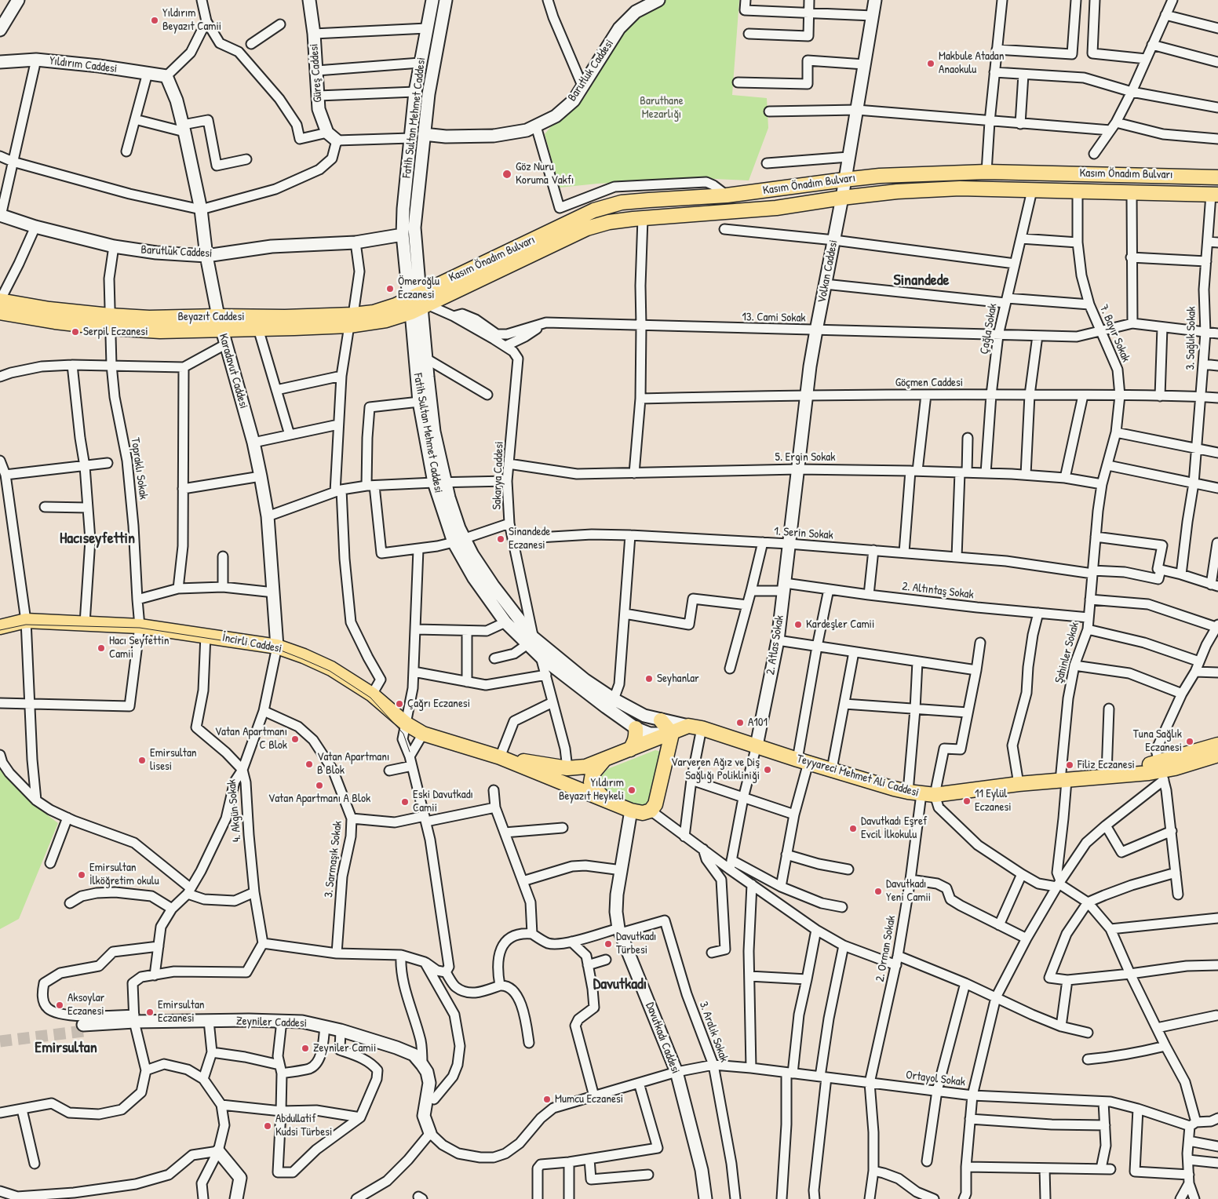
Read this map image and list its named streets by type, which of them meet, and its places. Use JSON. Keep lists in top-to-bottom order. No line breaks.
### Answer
{"streets":{"main road":["Yıldırım Caddesi","Barutluk Caddesi","Güreş Caddesi","Fatih Sultan Mehmet Caddesi","Kasım Önadım Bulvarı","Volkan Caddesi","Beyazıt Caddesi","Karadavut Caddesi","İncirli Caddesi","2. Atlas Sokak","Teyyareci Mehmet Ali Caddesi","Zeyniler Caddesi","Davutkadı Caddesi"],"street":["13. Cami Sokak","Çağla Sokak","7. Bayır Sokak","3. Sağlık Sokak","Göçmen Caddesi","5. Ergin Sokak","Topraklı Sokak","Sakarya Caddesi","1. Serin Sokak","2. Altıntaş Sokak","Şahinler Sokak","4. Akgün Sokak","3. Sarmaşık Sokak","2. Orman Sokak","3. Aralık Sokak","Ortayol Sokak"]},"crossings":[["Yıldırım Caddesi","Karadavut Caddesi"],["Barutluk Caddesi","Fatih Sultan Mehmet Caddesi"],["Barutluk Caddesi","Karadavut Caddesi"],["Barutluk Caddesi","Topraklı Sokak"],["Fatih Sultan Mehmet Caddesi","Kasım Önadım Bulvarı"],["Fatih Sultan Mehmet Caddesi","Beyazıt Caddesi"],["Fatih Sultan Mehmet Caddesi","Sakarya Caddesi"],["Fatih Sultan Mehmet Caddesi","Teyyareci Mehmet Ali Caddesi"],["Kasım Önadım Bulvarı","Volkan Caddesi"],["Kasım Önadım Bulvarı","Beyazıt Caddesi"],["Kasım Önadım Bulvarı","Çağla Sokak"],["Kasım Önadım Bulvarı","7. Bayır Sokak"],["Kasım Önadım Bulvarı","3. Sağlık Sokak"],["Volkan Caddesi","13. Cami Sokak"],["Volkan Caddesi","Göçmen Caddesi"],["Volkan Caddesi","5. Ergin Sokak"],["Volkan Caddesi","1. Serin Sokak"],["Volkan Caddesi","2. Atlas Sokak"],["Beyazıt Caddesi","Karadavut Caddesi"],["Beyazıt Caddesi","Topraklı Sokak"],["13. Cami Sokak","Çağla Sokak"],["13. Cami Sokak","7. Bayır Sokak"],["Çağla Sokak","Göçmen Caddesi"],["Çağla Sokak","5. Ergin Sokak"],["7. Bayır Sokak","Göçmen Caddesi"],["7. Bayır Sokak","5. Ergin Sokak"],["7. Bayır Sokak","Şahinler Sokak"],["3. Sağlık Sokak","Göçmen Caddesi"],["Karadavut Caddesi","İncirli Caddesi"],["Karadavut Caddesi","4. Akgün Sokak"],["5. Ergin Sokak","Sakarya Caddesi"],["5. Ergin Sokak","Şahinler Sokak"],["Topraklı Sokak","İncirli Caddesi"],["Sakarya Caddesi","1. Serin Sokak"],["1. Serin Sokak","2. Atlas Sokak"],["1. Serin Sokak","Şahinler Sokak"],["2. Altıntaş Sokak","2. Atlas Sokak"],["2. Altıntaş Sokak","Şahinler Sokak"],["İncirli Caddesi","4. Akgün Sokak"],["2. Atlas Sokak","Teyyareci Mehmet Ali Caddesi"],["Şahinler Sokak","Teyyareci Mehmet Ali Caddesi"],["Teyyareci Mehmet Ali Caddesi","2. Orman Sokak"],["4. Akgün Sokak","3. Sarmaşık Sokak"],["2. Orman Sokak","Ortayol Sokak"],["Zeyniler Caddesi","Ortayol Sokak"],["3. Aralık Sokak","Davutkadı Caddesi"],["3. Aralık Sokak","Ortayol Sokak"],["Davutkadı Caddesi","Ortayol Sokak"]],"districts":["Sinandede","Hacıseyfettin","Davutkadı","Emirsultan"],"parks":["Baruthane Mezarlığı"],"places":["Yıldırım Beyazıt Camii","Makbule Atadan Anaokulu","Göz Nuru Koruma Vakfı","Ömeroğlu Eczanesi","Serpil Eczanesi","Sinandede Eczanesi","Kardeşler Camii","Hacı Seyfettin Camii","Seyhanlar","Çağrı Eczanesi","A101","Vatan Apartmanı C Blok","Tuna Sağlık Eczanesi","Emirsultan lisesi","Vatan Apartmanı B Blok","Filiz Eczanesi","Varveren Ağız ve Diş Sağlığı Polikliniği","Vatan Apartmanı A Blok","Yıldırım Beyazıt Heykeli","11 Eylül Eczanesi","Eski Davutkadı Camii","Davutkadı Eşref Evcil İlkokulu","Emirsultan İlköğretim okulu","Davutkadı Yeni Camii","Davutkadı Türbesi","Aksoylar Eczanesi","Emirsultan Eczanesi","Zeyniler Camii","Mumcu Eczanesi","Abdullatif Kudsi Türbesi"]}
